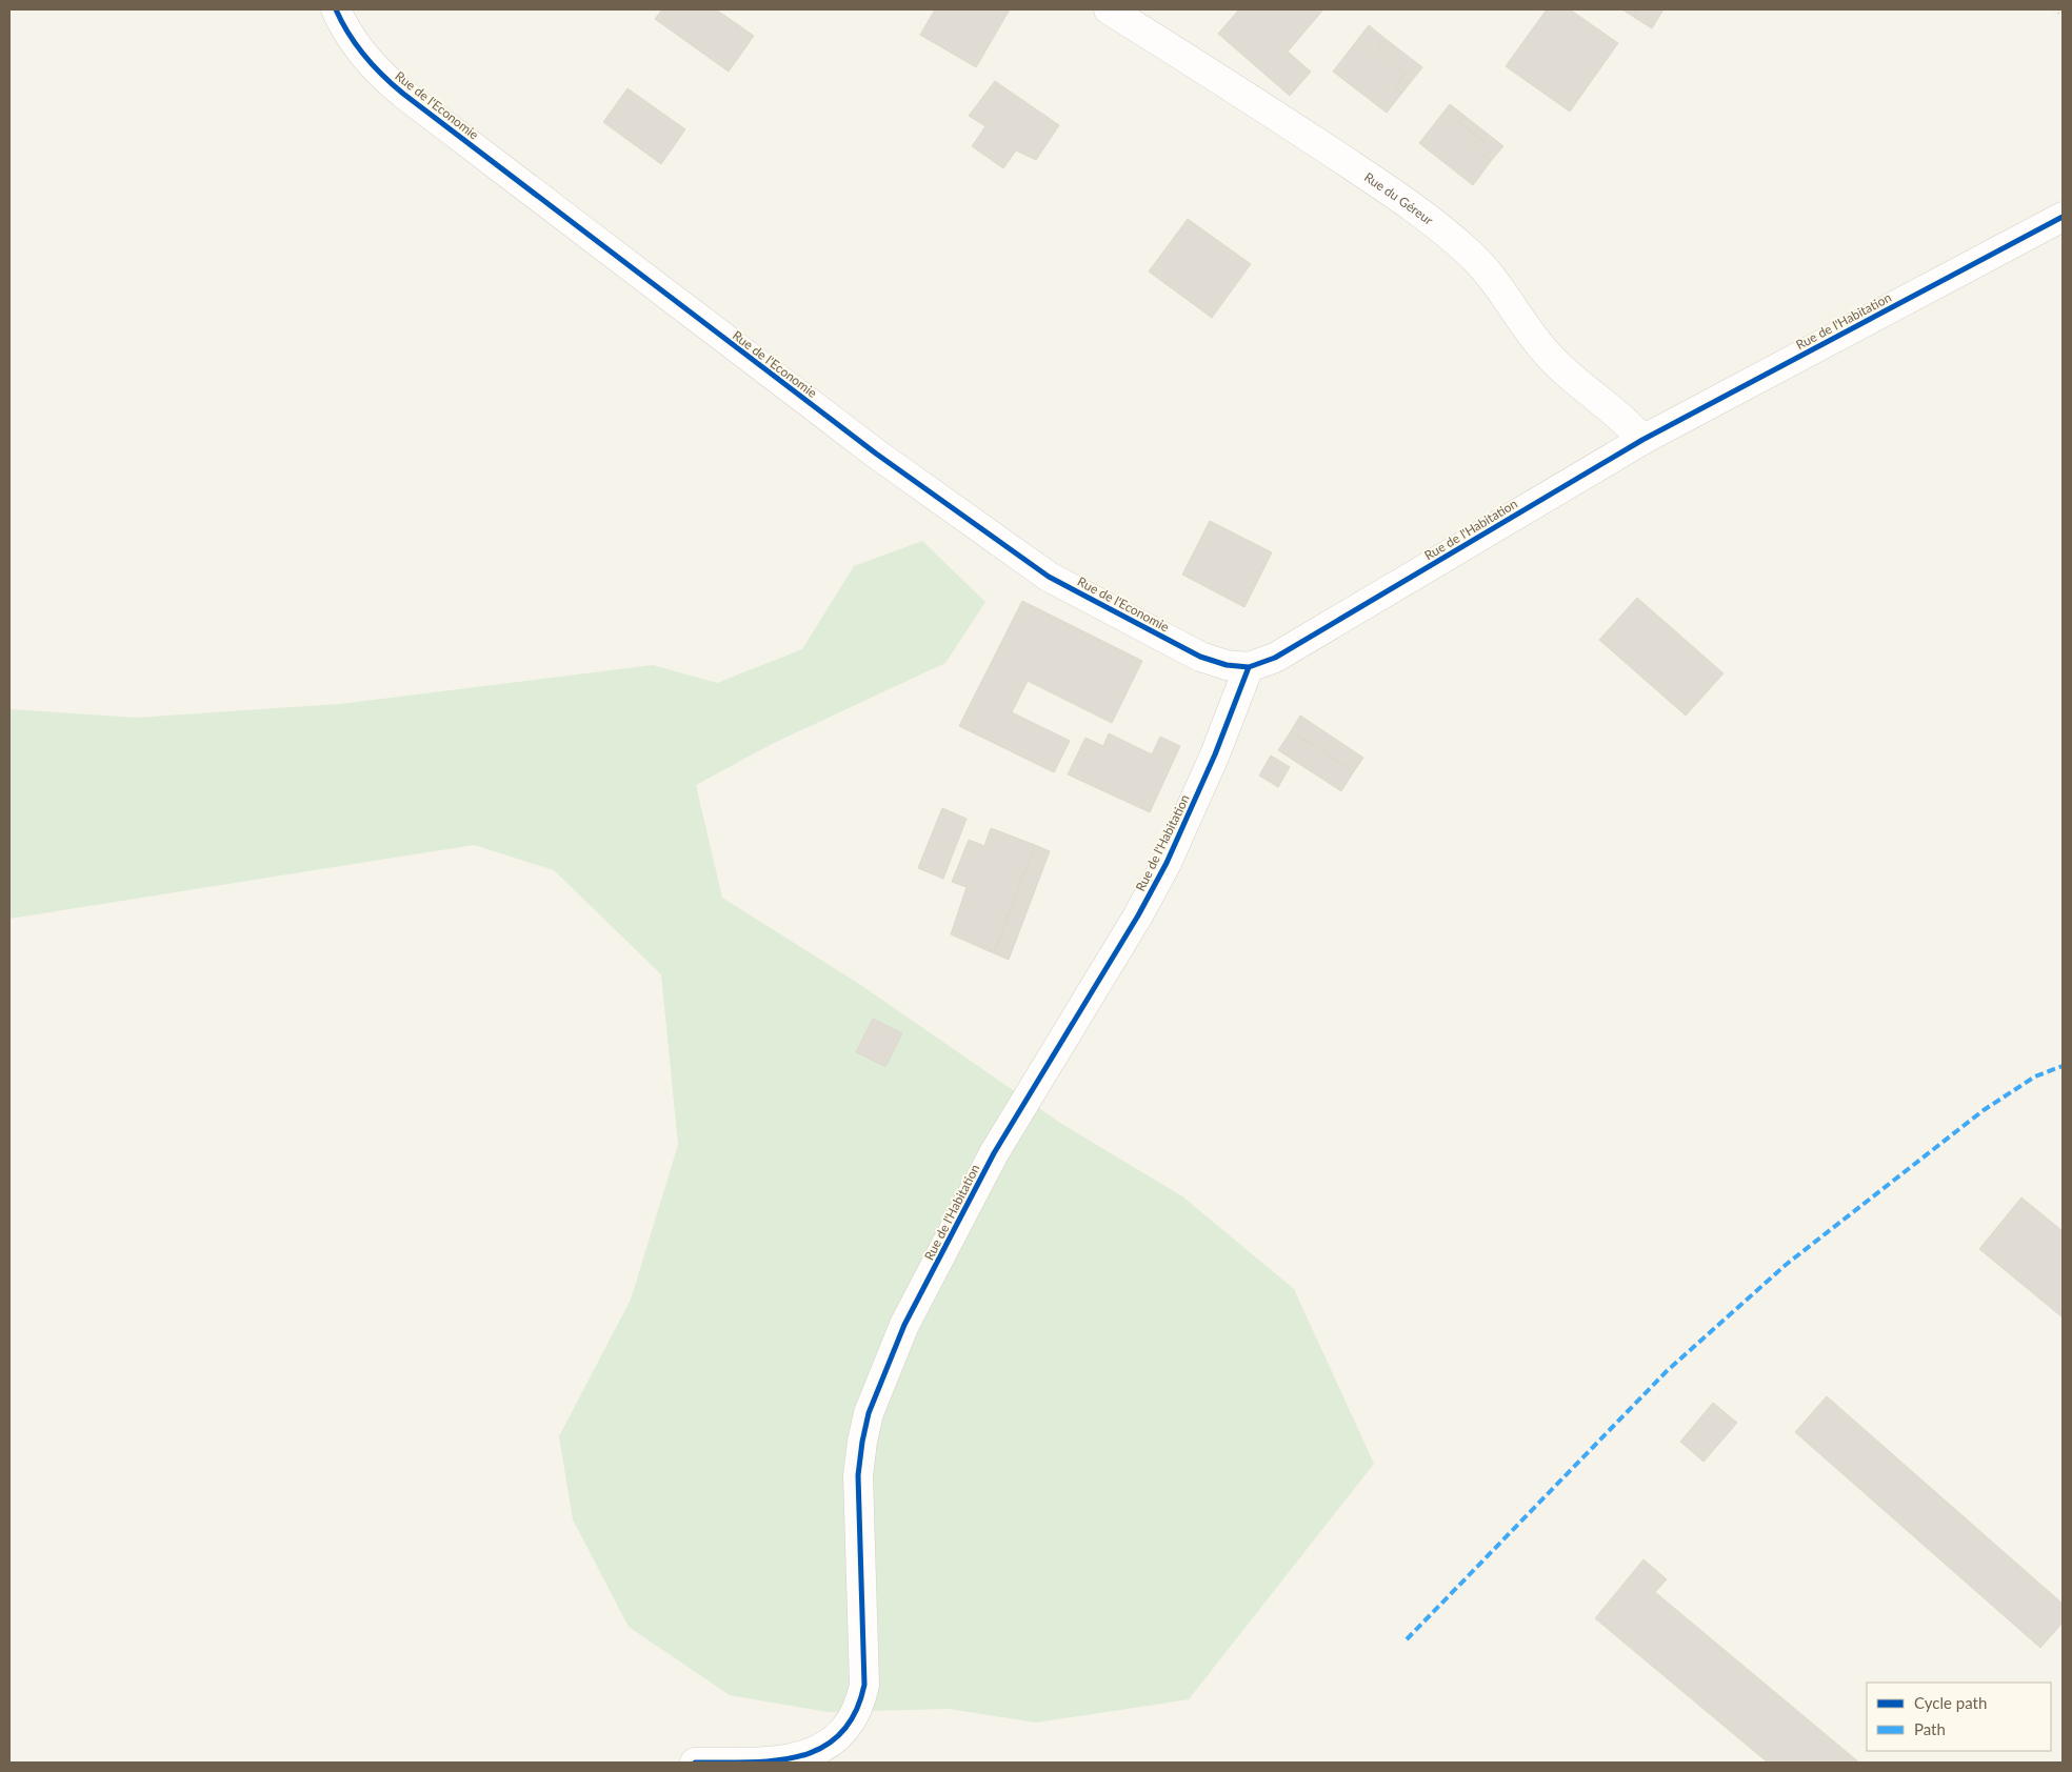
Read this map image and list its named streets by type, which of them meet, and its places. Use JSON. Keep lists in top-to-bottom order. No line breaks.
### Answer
{"streets":{"street":["Rue de l'Economie","Rue du Géreur","Rue de l'Habitation"]},"crossings":[["Rue de l'Economie","Rue de l'Habitation"],["Rue du Géreur","Rue de l'Habitation"]],"legend":["Cycle path","Path"]}
